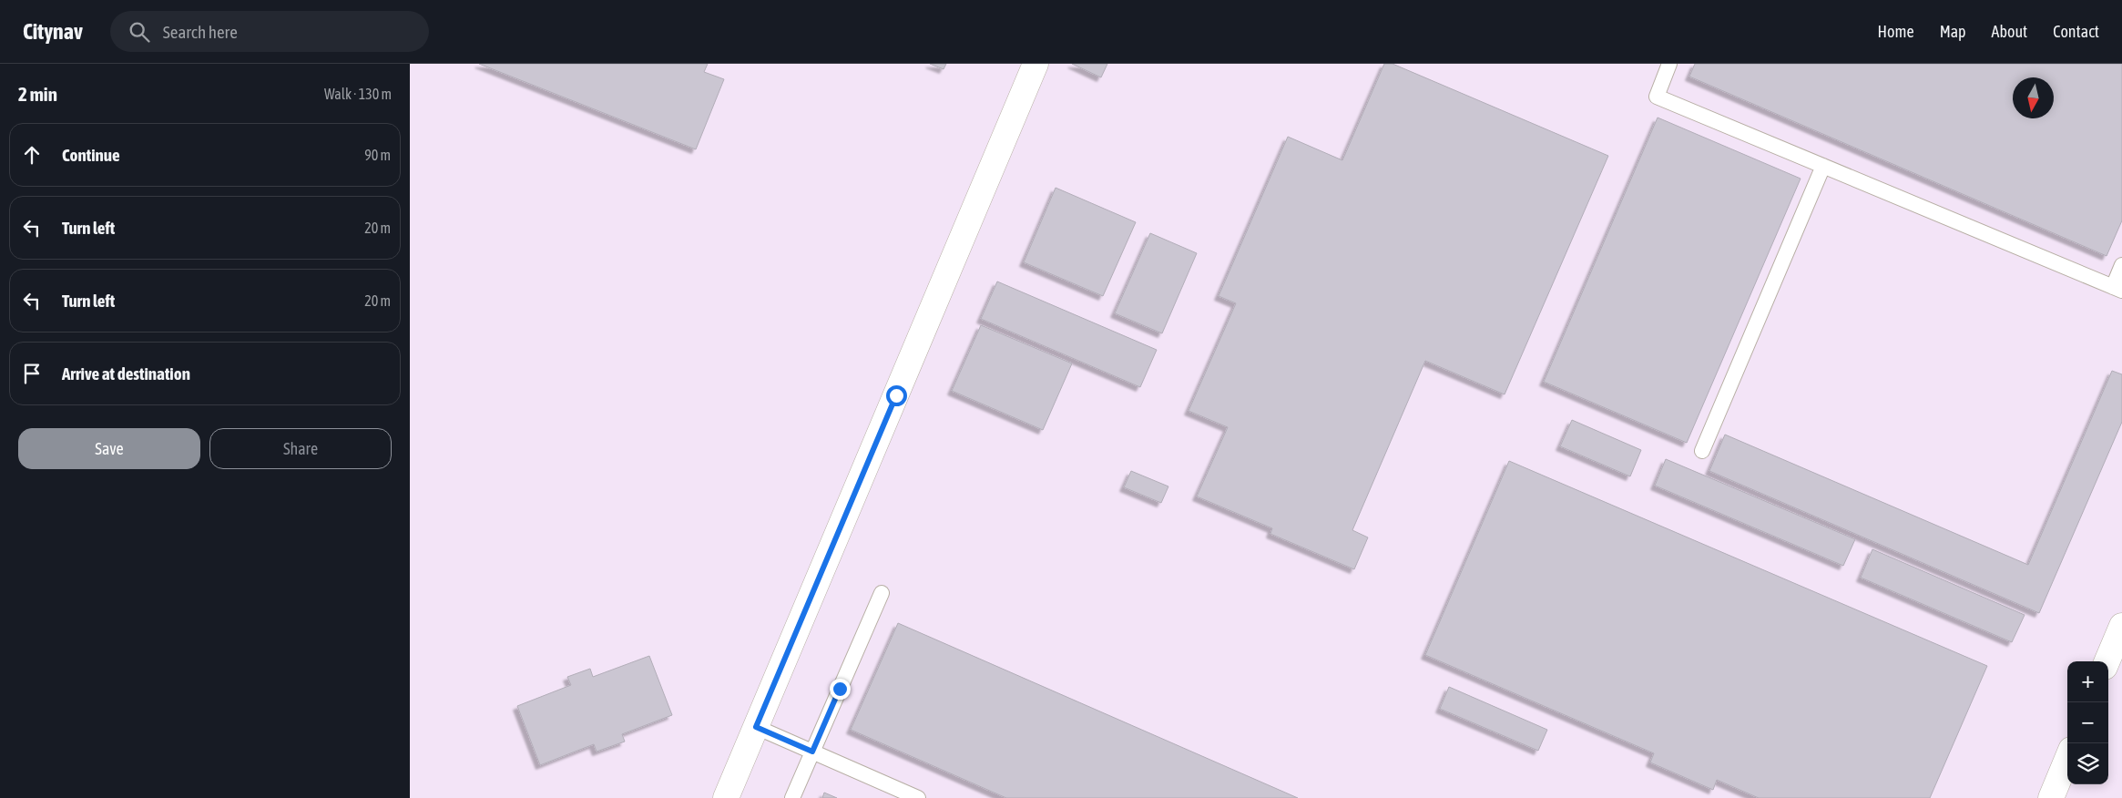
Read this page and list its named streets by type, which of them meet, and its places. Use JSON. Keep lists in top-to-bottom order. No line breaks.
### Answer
{"north":"bottom","page":{"header":"Citynav","search":"Search here","nav":["Home","Map","About","Contact"],"heading":["2 min","Walk · 130 m"],"list":[["Continue","90 m"],["Turn left","20 m"],["Turn left","20 m"],"Arrive at destination"],"buttons":["Save","Share"],"map_buttons":["+","−"]}}
